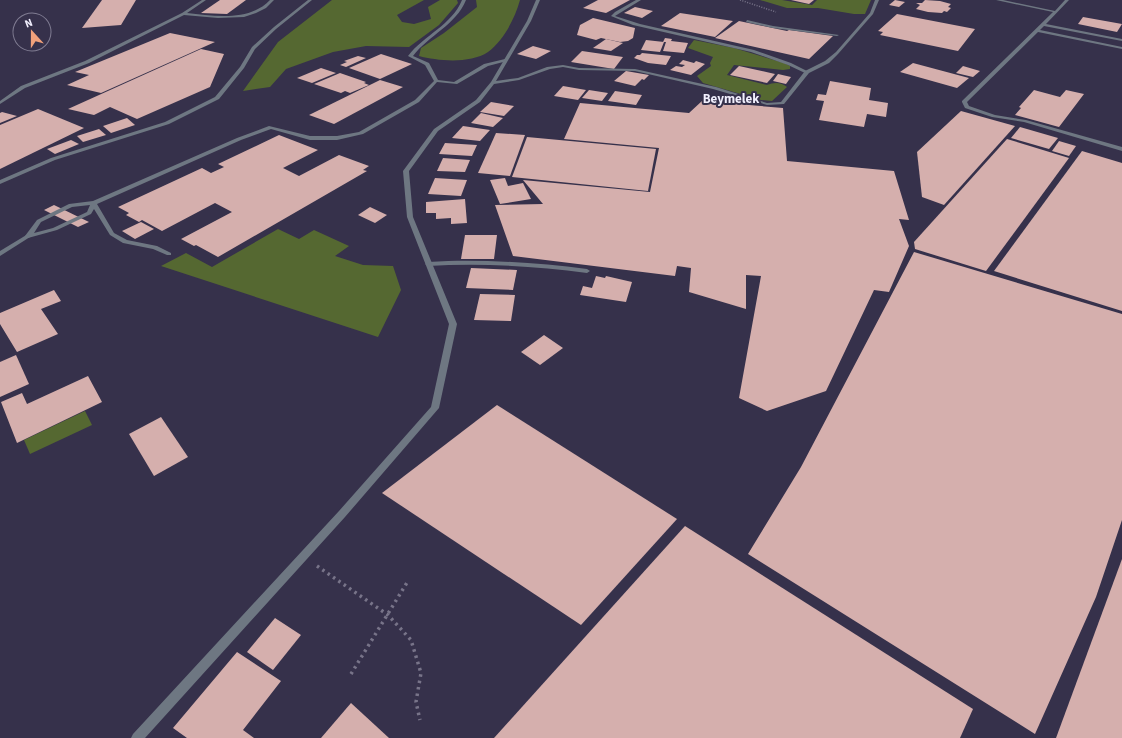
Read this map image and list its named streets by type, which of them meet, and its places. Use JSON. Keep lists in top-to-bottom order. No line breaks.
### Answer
{"districts":["Beymelek"],"north":"top"}
